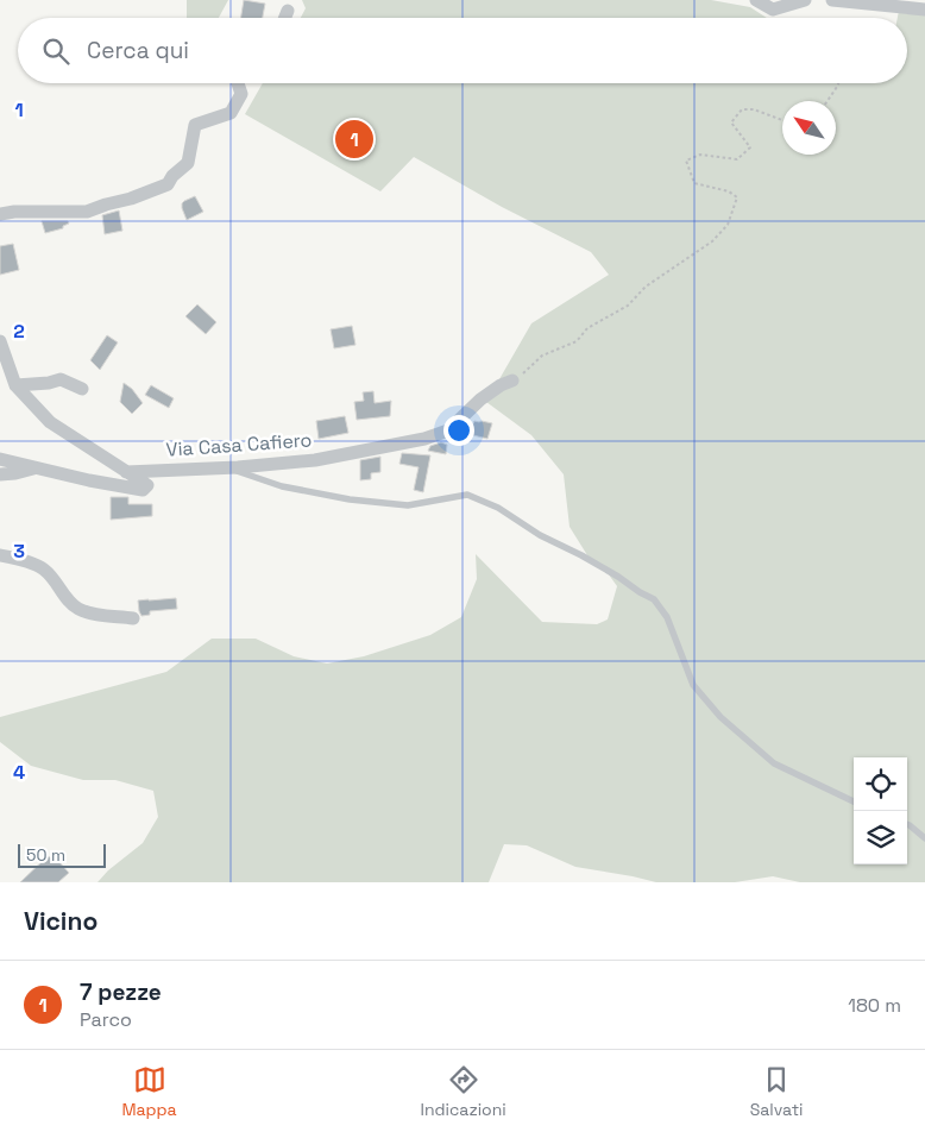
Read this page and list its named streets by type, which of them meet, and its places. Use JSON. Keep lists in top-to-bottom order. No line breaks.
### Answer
{"streets":{"street":["Via Casa Cafiero"]},"scale_bar":"50 m","north":"top left","page":{"search":"Cerca qui","pins":"1","scale":"50 m","heading":"Vicino","list":[{"mark":"1","name":"7 pezze","note":"Parco","value":"180 m"}],"nav":["Mappa","Indicazioni","Salvati"]},"grid":{"rows":["1","2","3","4"]}}
